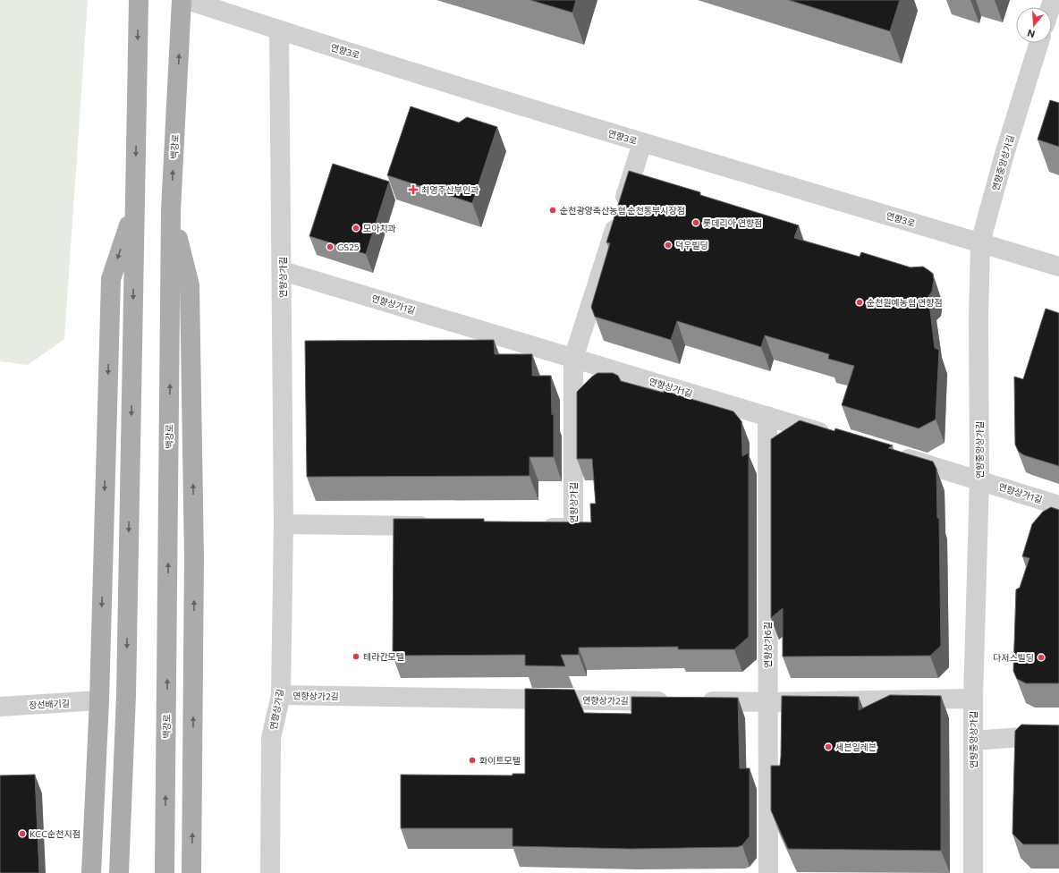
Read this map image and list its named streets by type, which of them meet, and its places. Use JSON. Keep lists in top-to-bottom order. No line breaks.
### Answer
{"streets":{"main road":["백강로"],"street":["연향3로","연향중앙상가길","연향상가길","연향상가1길","연향상가6길","연향상가2길","장선배기길"]},"crossings":[["연향3로","연향중앙상가길"],["연향3로","연향상가길"],["연향중앙상가길","연향상가1길"],["연향상가길","연향상가1길"],["연향상가길","연향상가2길"],["연향상가1길","연향상가6길"]],"places":{"health":["최영주산부인과"],"other":["순천광양축산농협 순천동부시장점","롯데리아 연향점","모아치과","덕우빌딩","GS25","순천원예농협 연향점","테라칸모텔","다저스빌딩","세븐일레븐","화이트모텔","KCC순천지점"]},"north":"bottom"}
